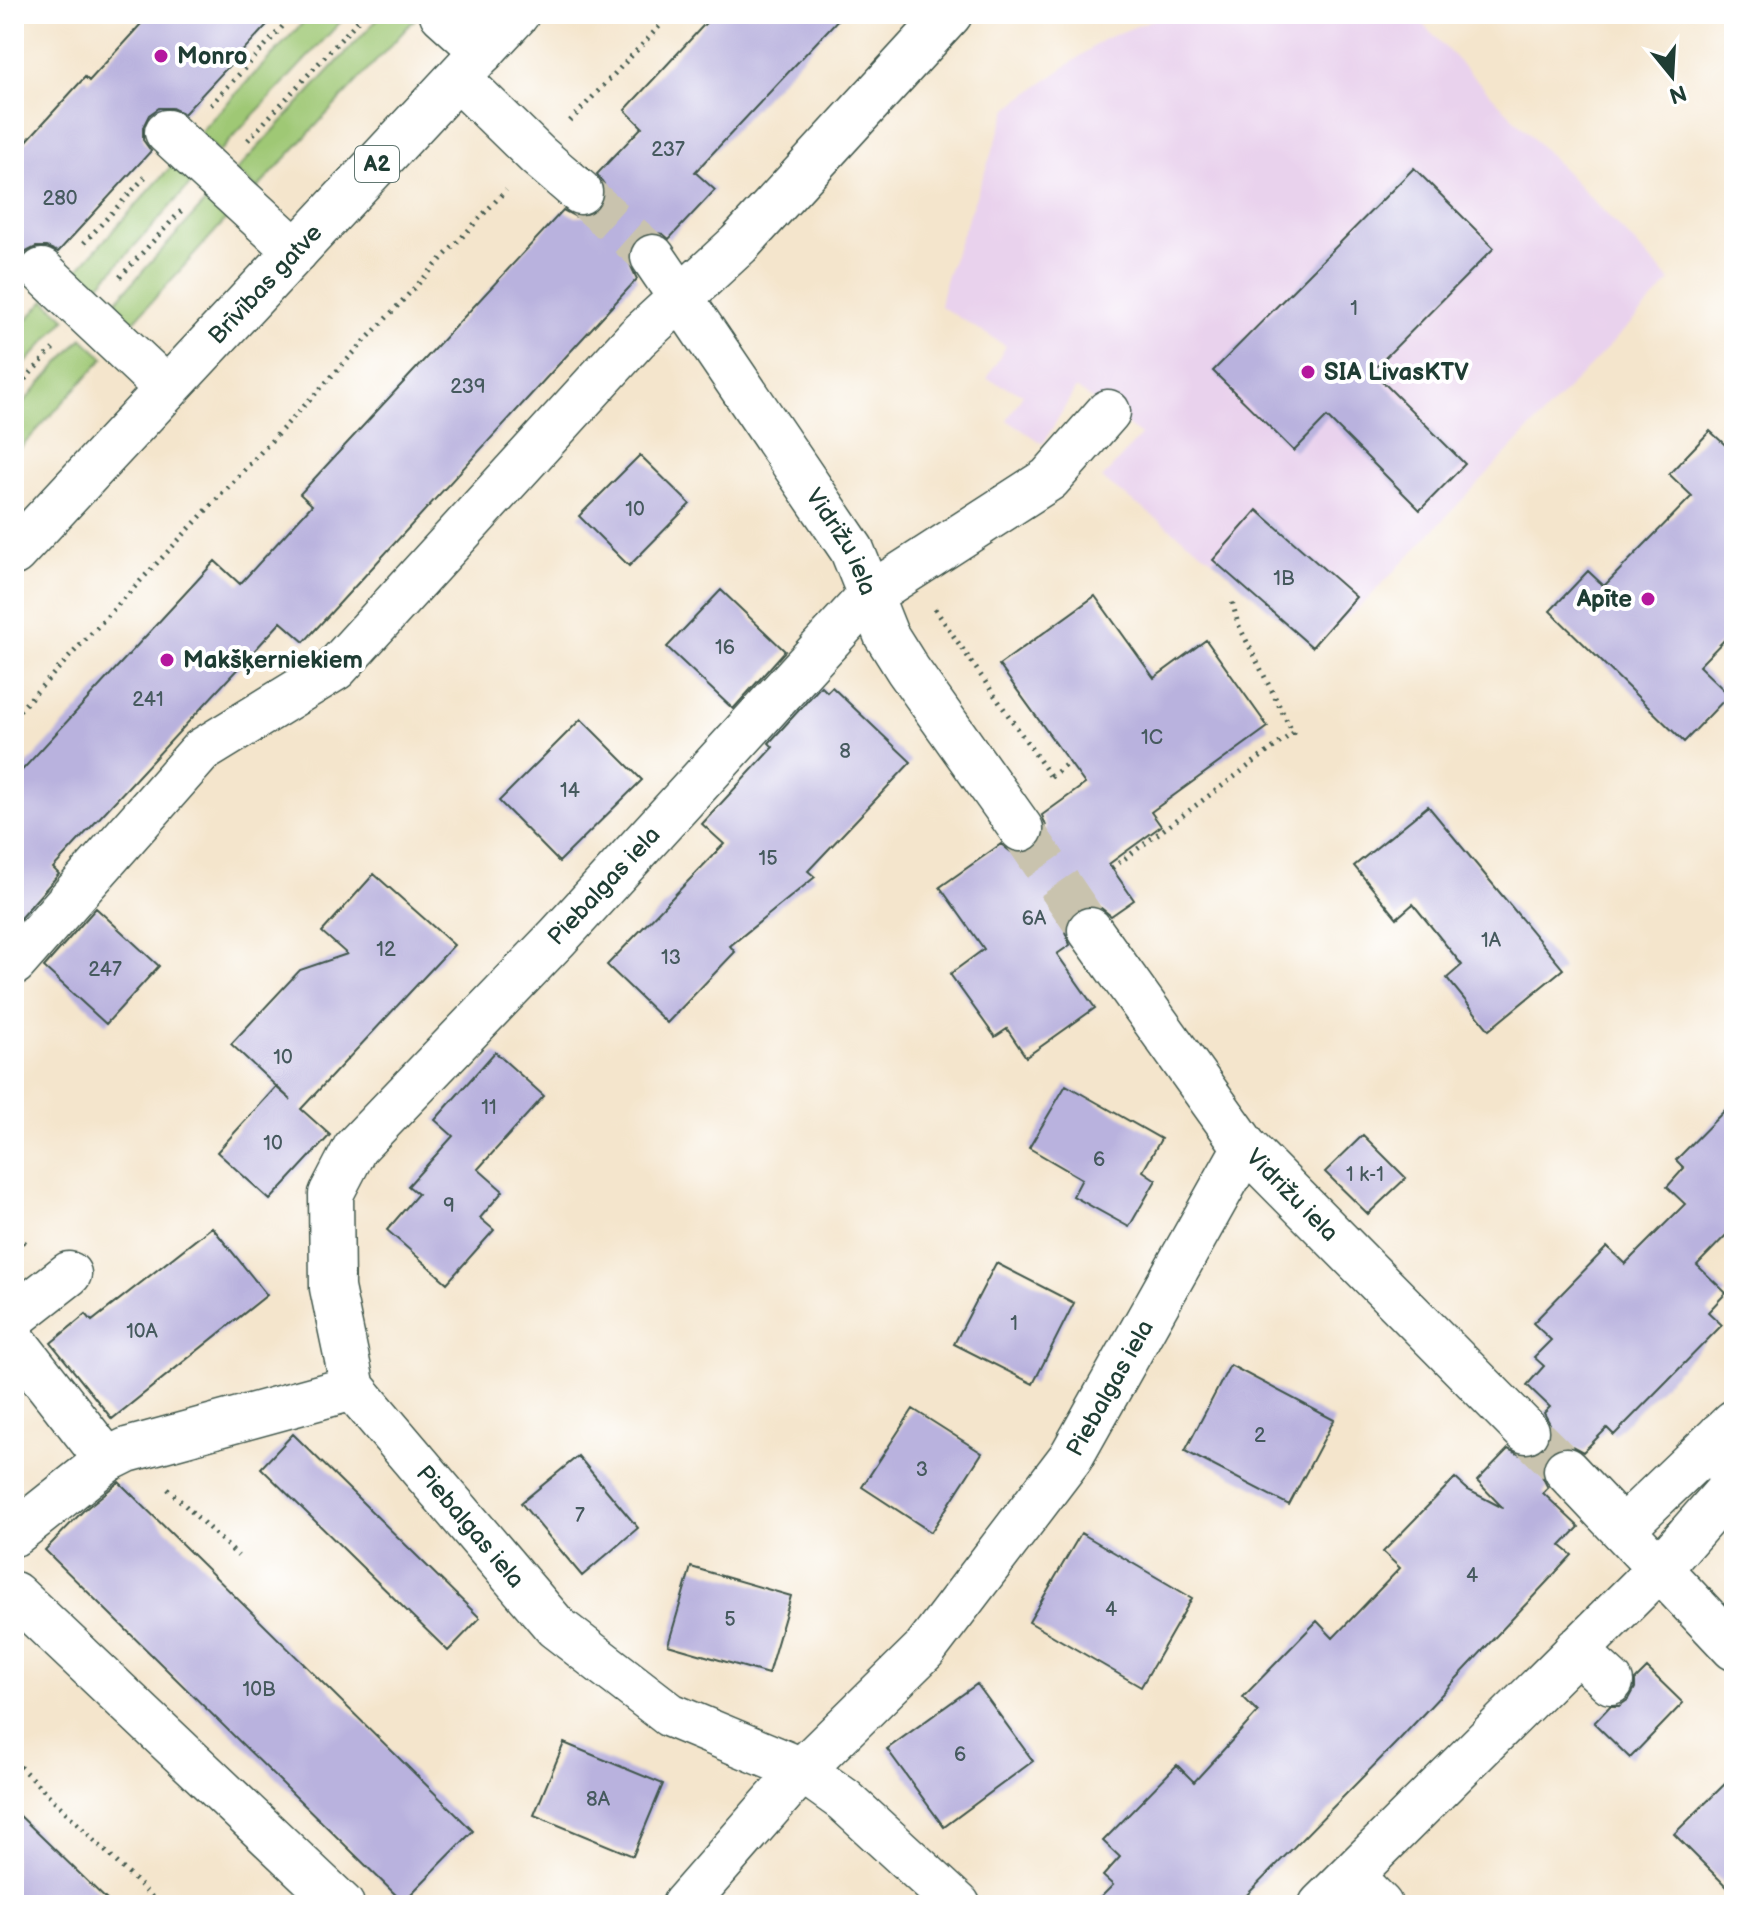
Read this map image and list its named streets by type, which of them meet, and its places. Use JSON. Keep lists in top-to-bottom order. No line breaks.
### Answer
{"streets":{"main road":["A2","Brīvības gatve","Vidrižu iela","Piebalgas iela"]},"crossings":[["Vidrižu iela","Piebalgas iela"]],"places":["Monro","SIA LivasKTV","Apīte","Makšķerniekiem"],"house_numbers":["237","280","1","239","10","1B","16","241","1C","8","14","15","6A","1A","12","13","247","10","11","10","6","1 k-1","9","1","10A","2","3","7","4","4","5","10B","6","8A"],"north":"bottom"}
